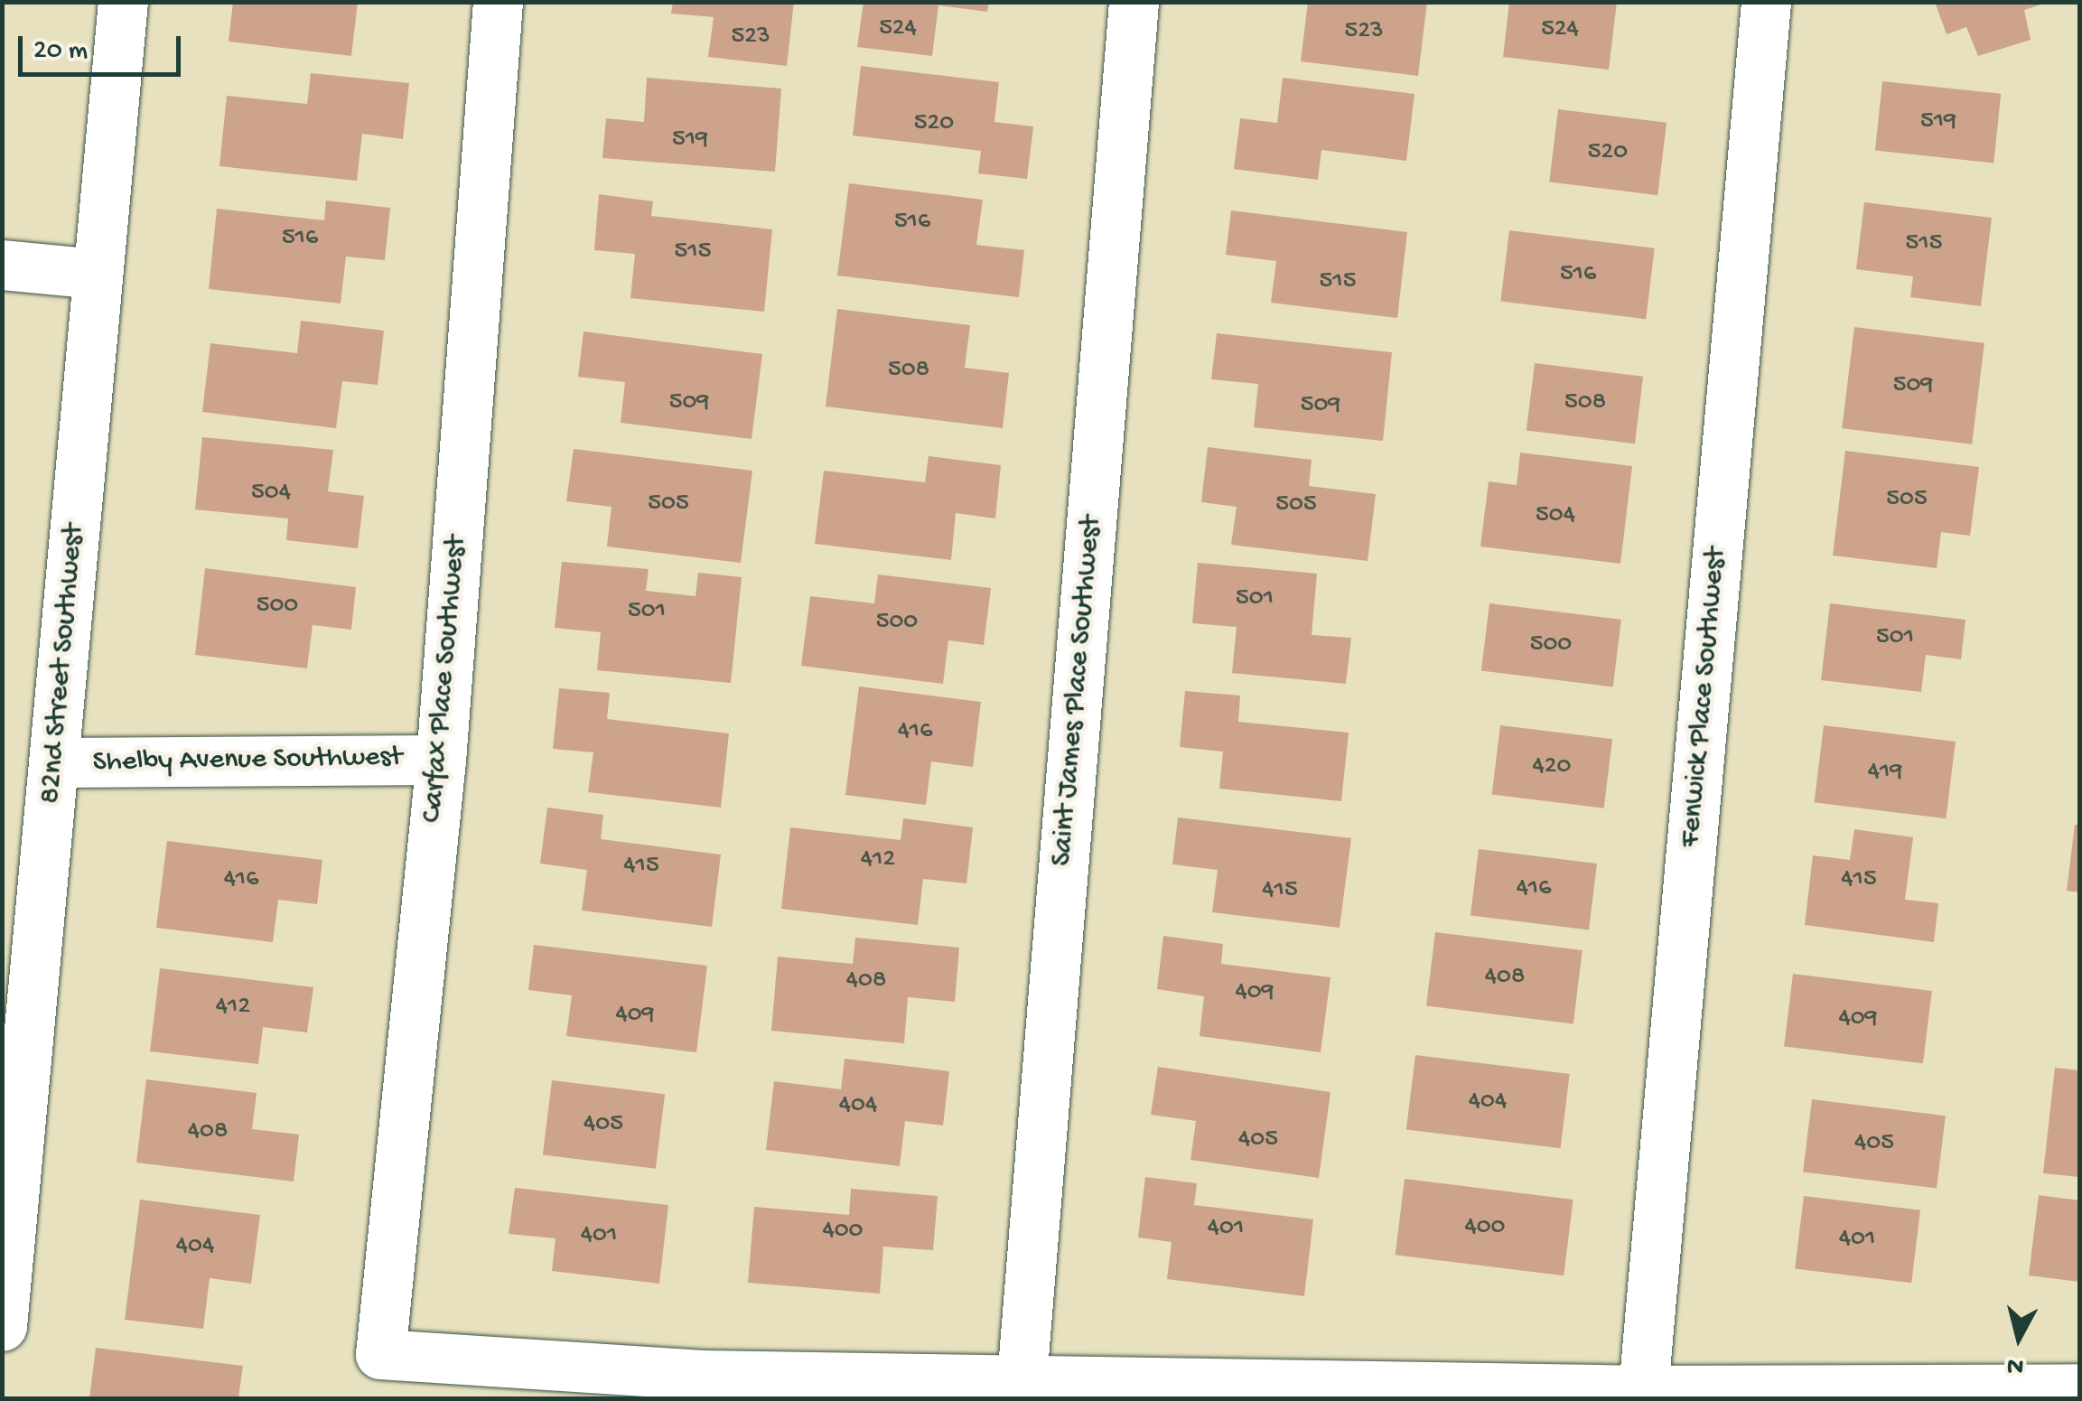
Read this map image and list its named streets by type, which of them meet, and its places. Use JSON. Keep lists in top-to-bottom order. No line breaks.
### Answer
{"streets":{"street":["82nd Street Southwest","Carfax Place Southwest","Saint James Place Southwest","Fenwick Place Southwest","Shelby Avenue Southwest"]},"crossings":[["82nd Street Southwest","Shelby Avenue Southwest"],["Carfax Place Southwest","Saint James Place Southwest"],["Carfax Place Southwest","Shelby Avenue Southwest"]],"house_numbers":["524","524","523","523","519","520","519","520","516","516","515","515","516","515","508","509","509","508","509","504","505","505","505","504","501","500","501","500","501","500","416","420","419","412","415","416","415","416","415","408","408","409","412","409","409","404","404","405","408","405","405","400","401","400","401","401","404"],"scale_bar":"20 m","north":"bottom"}
